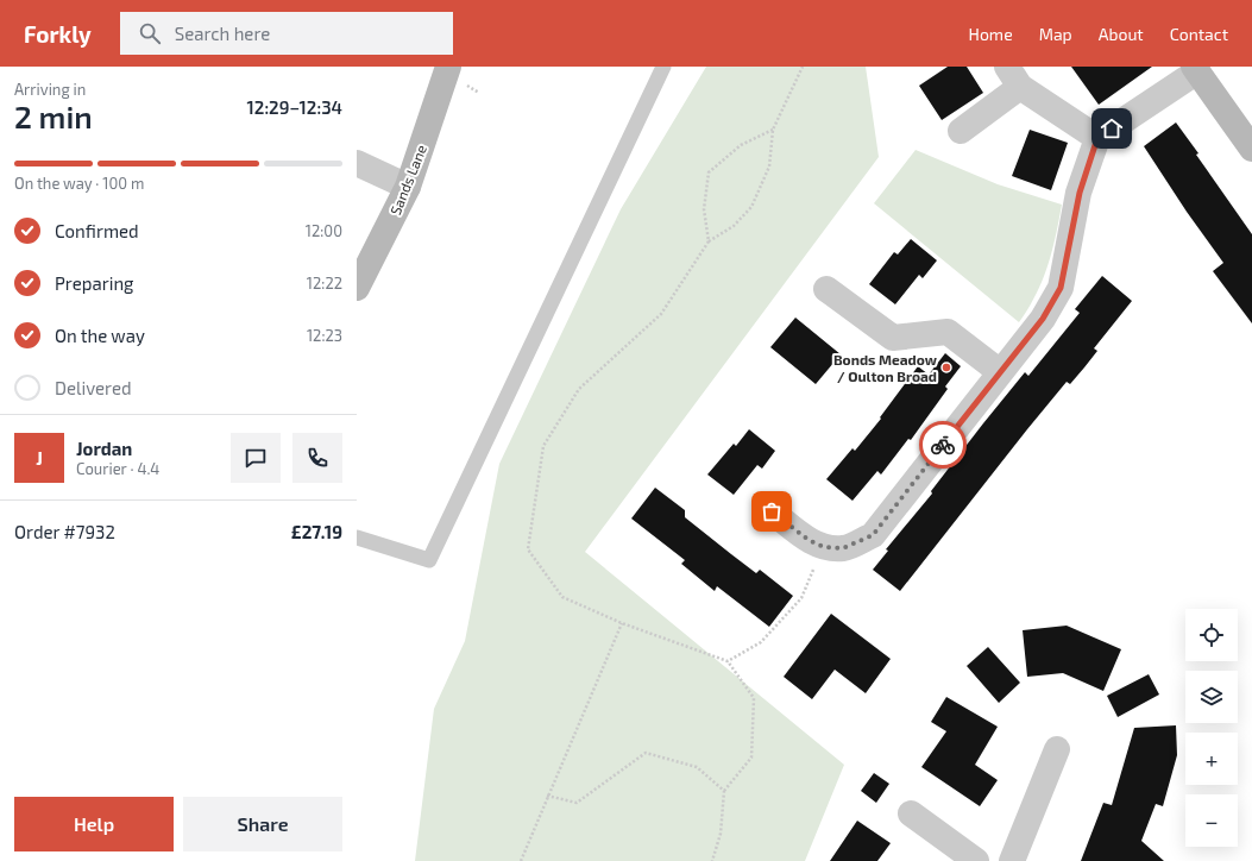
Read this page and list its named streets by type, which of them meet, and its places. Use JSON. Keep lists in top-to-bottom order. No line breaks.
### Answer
{"streets":{"street":["Sands Lane"]},"places":["Bonds Meadow / Oulton Broad"],"page":{"header":"Forkly","search":"Search here","nav":["Home","Map","About","Contact"],"heading":["2 min","Arriving in","12:29–12:34"],"panel":["Jordan","Courier · 4.4","Order #7932","£27.19"],"bar":"On the way · 100 m","list":[["Confirmed","12:00"],["Preparing","12:22"],["On the way","12:23"],"Delivered"],"round":"J","map_buttons":["+","−"],"buttons":["Help","Share"]}}
